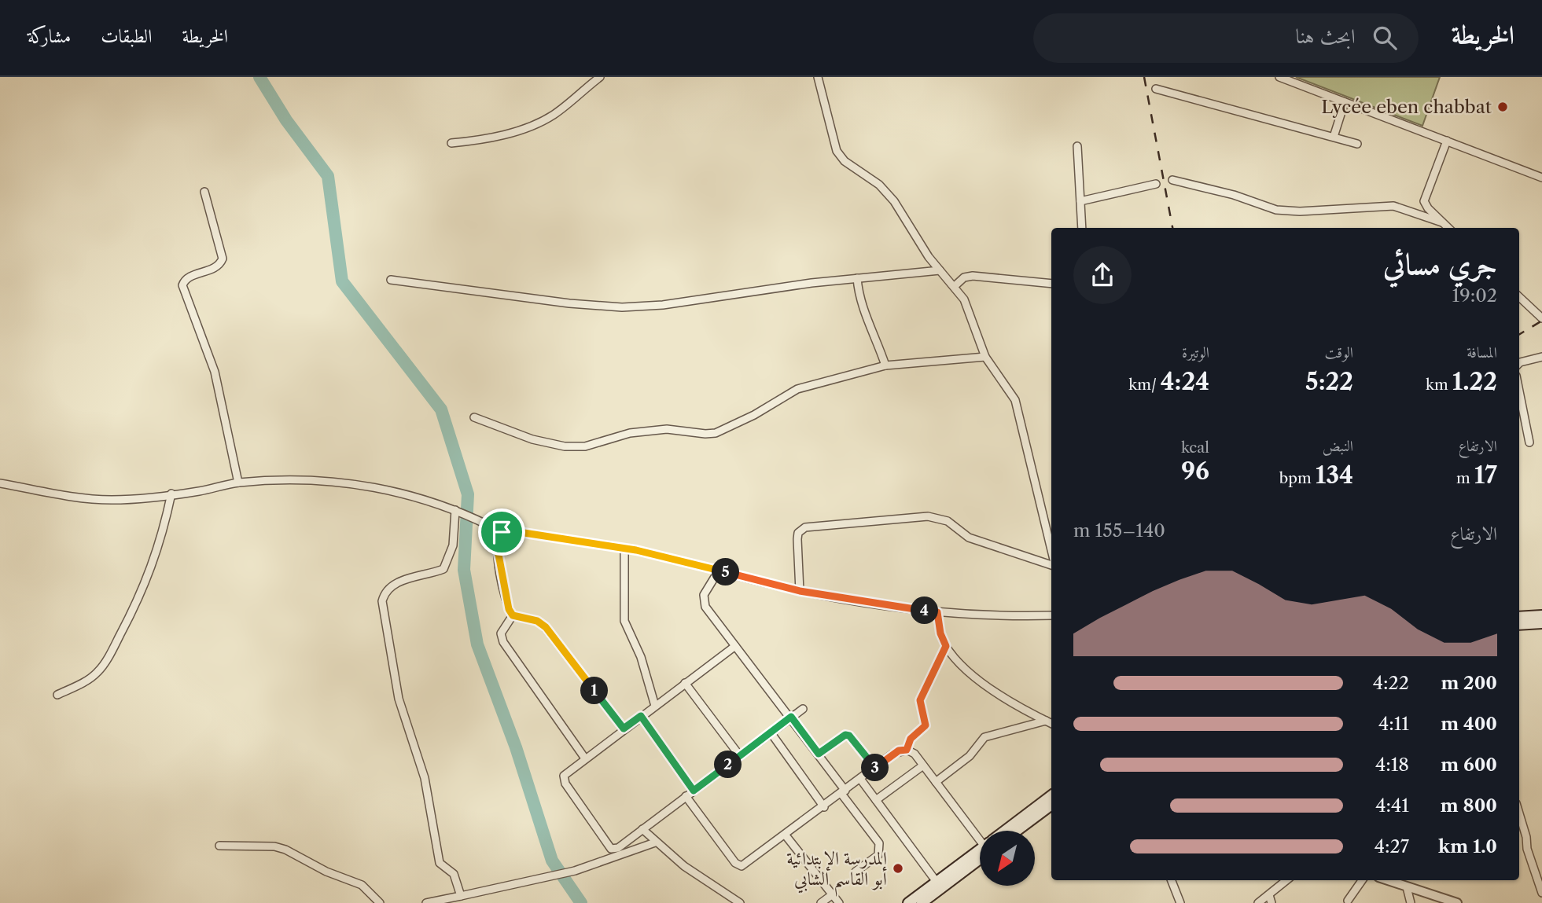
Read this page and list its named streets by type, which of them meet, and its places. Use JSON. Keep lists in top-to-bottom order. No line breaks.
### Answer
{"places":["Lycée eben chabbat","المدرسة الإبتدائية أبو القاسم الشابي"],"north":"bottom left","page":{"header":"الخريطة","search":"ابحث هنا","nav":["الخريطة","الطبقات","مشاركة"],"heading":["جري مسائي","19:02"],"stats":[["المسافة","1.22 km"],["الوقت","5:22"],["الوتيرة","4:24 /km"],["الارتفاع","17 m"],["النبض","134 bpm"],["kcal","96"]],"chart":["الارتفاع","140–155 m"],"pins":["5","4","1","2","3"],"list":[{"name":"200 m","note":"4:22"},{"name":"400 m","note":"4:11"},{"name":"600 m","note":"4:18"},{"name":"800 m","note":"4:41"},{"name":"1.0 km","note":"4:27"}]}}
